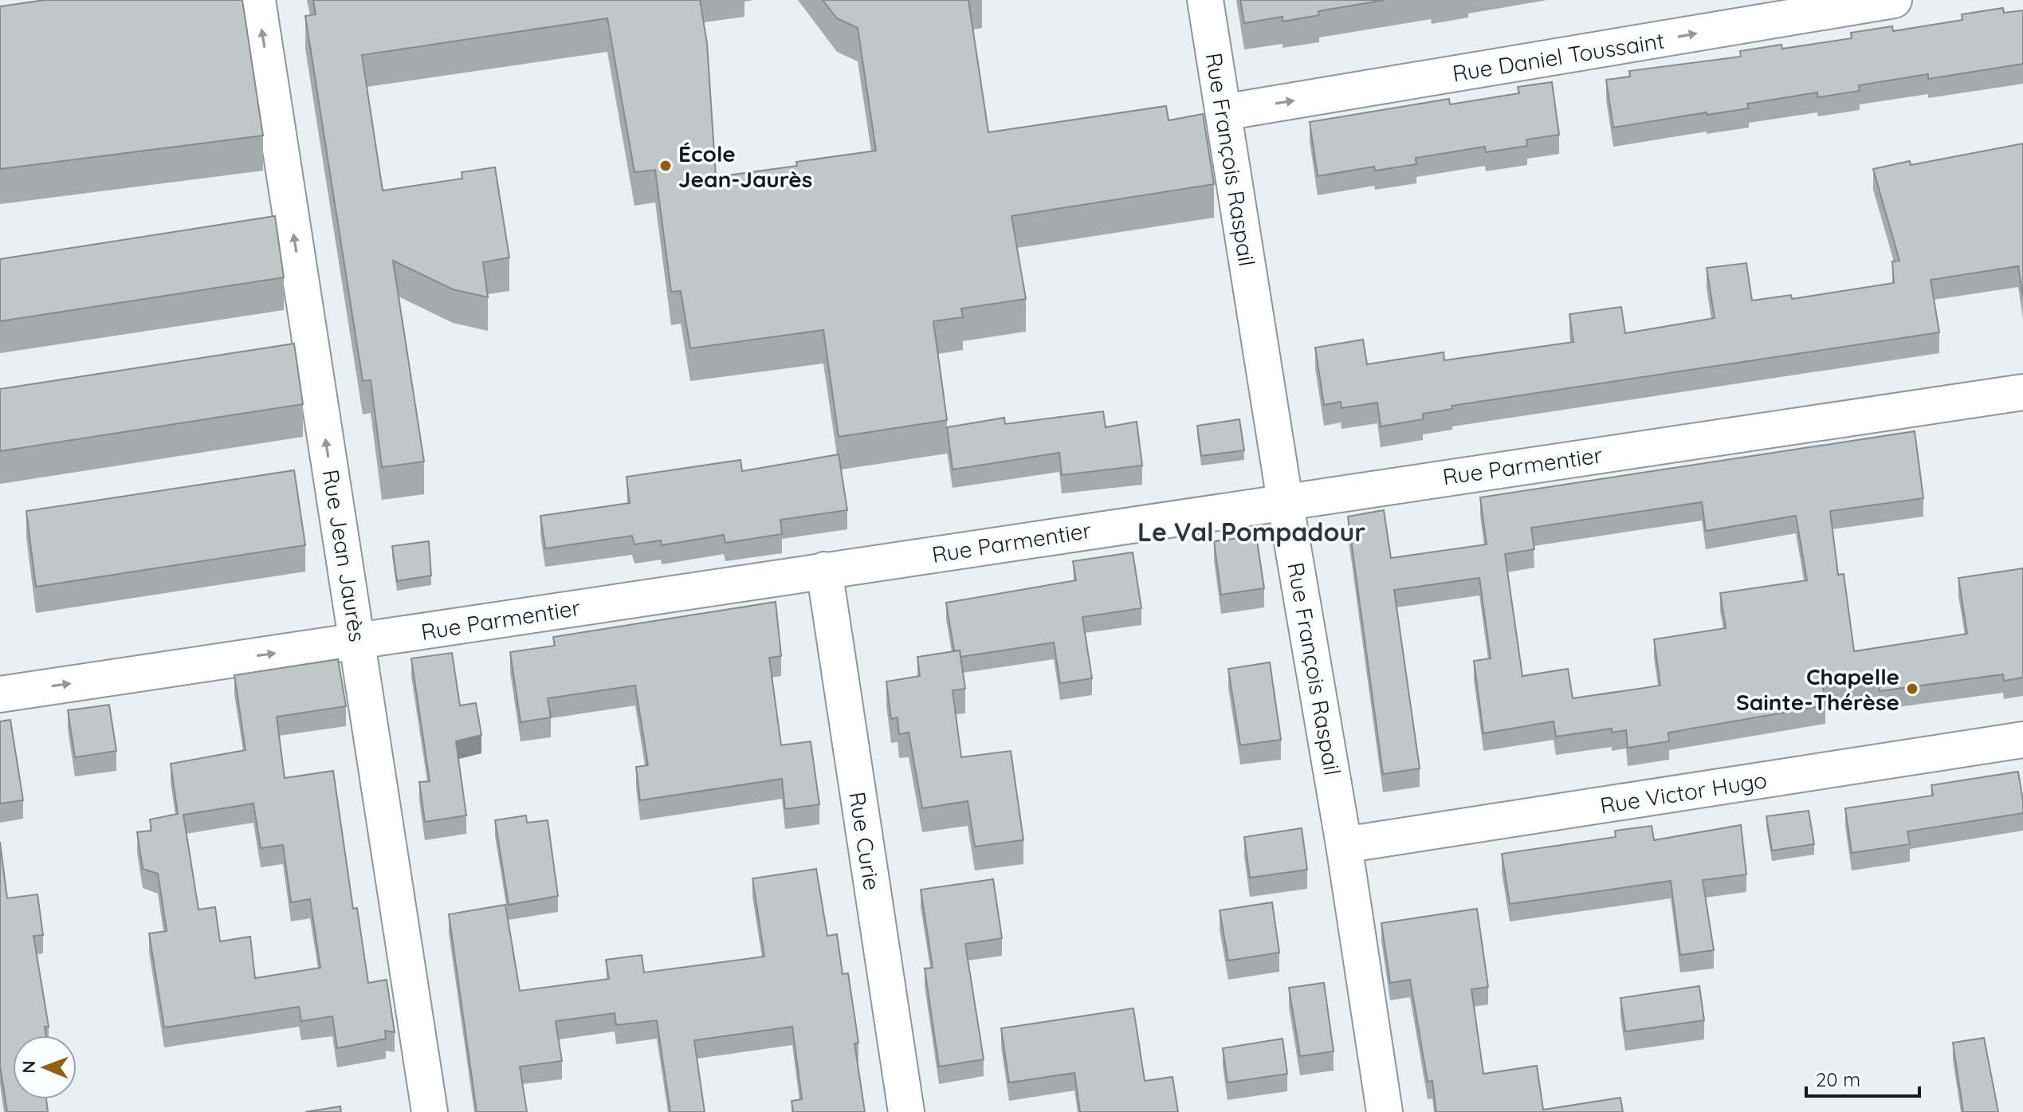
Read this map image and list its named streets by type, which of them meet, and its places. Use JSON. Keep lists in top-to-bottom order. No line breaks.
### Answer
{"streets":{"street":["Rue Daniel Toussaint","Rue François Raspail","Rue Parmentier","Rue Jean Jaurès","Rue Victor Hugo","Rue Curie"]},"crossings":[["Rue Daniel Toussaint","Rue François Raspail"],["Rue François Raspail","Rue Parmentier"],["Rue François Raspail","Rue Victor Hugo"],["Rue Parmentier","Rue Jean Jaurès"],["Rue Parmentier","Rue Curie"]],"one_way":["Rue Daniel Toussaint","Rue Jean Jaurès"],"districts":["Le Val Pompadour"],"places":["École Jean-Jaurès","Chapelle Sainte-Thérèse"],"scale_bar":"20 m","north":"left"}
